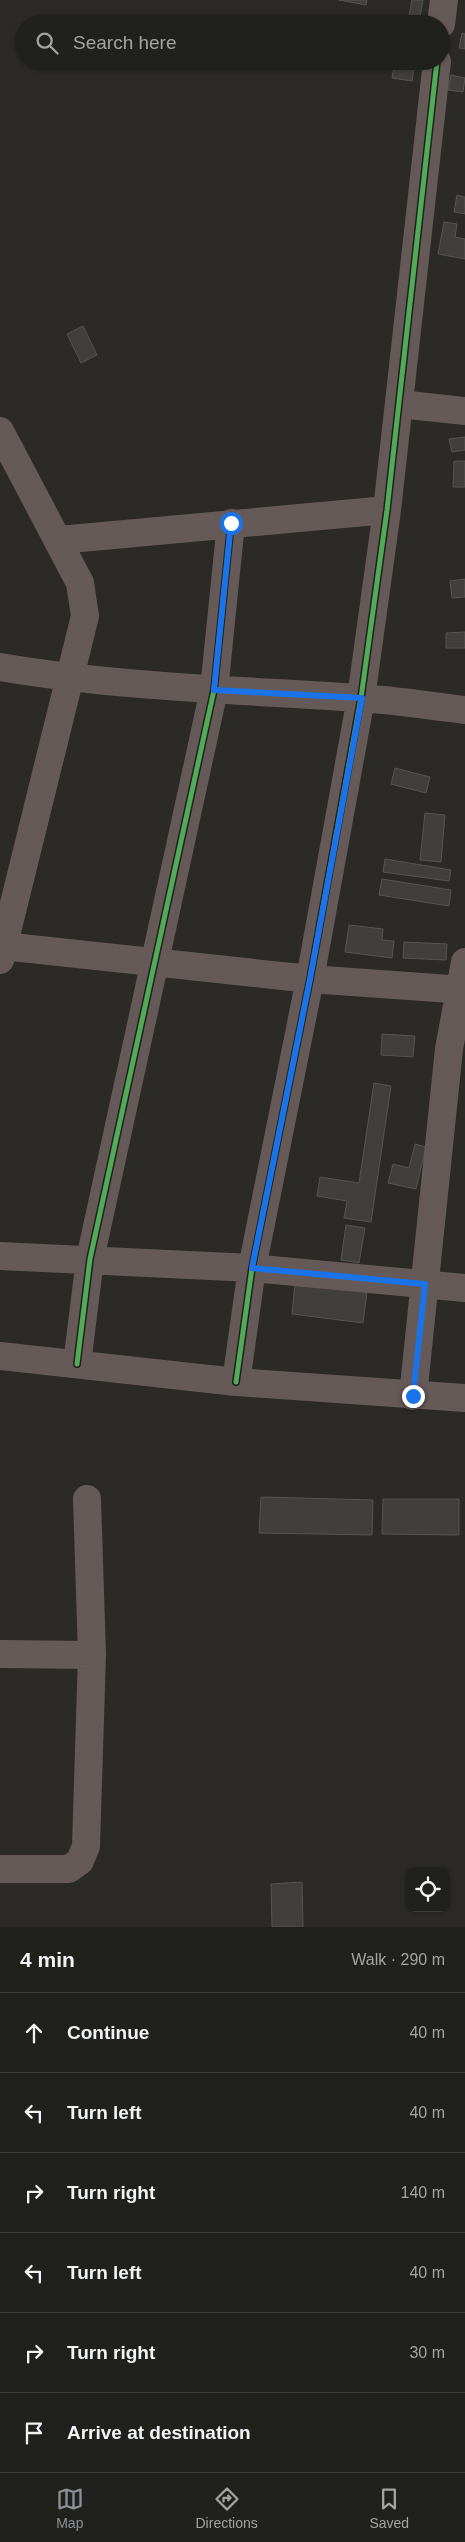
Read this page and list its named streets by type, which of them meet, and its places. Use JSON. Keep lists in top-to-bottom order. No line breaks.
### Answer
{"page":{"search":"Search here","heading":["4 min","Walk · 290 m"],"list":[["Continue","40 m"],["Turn left","40 m"],["Turn right","140 m"],["Turn left","40 m"],["Turn right","30 m"],"Arrive at destination"],"nav":["Map","Directions","Saved"]}}
